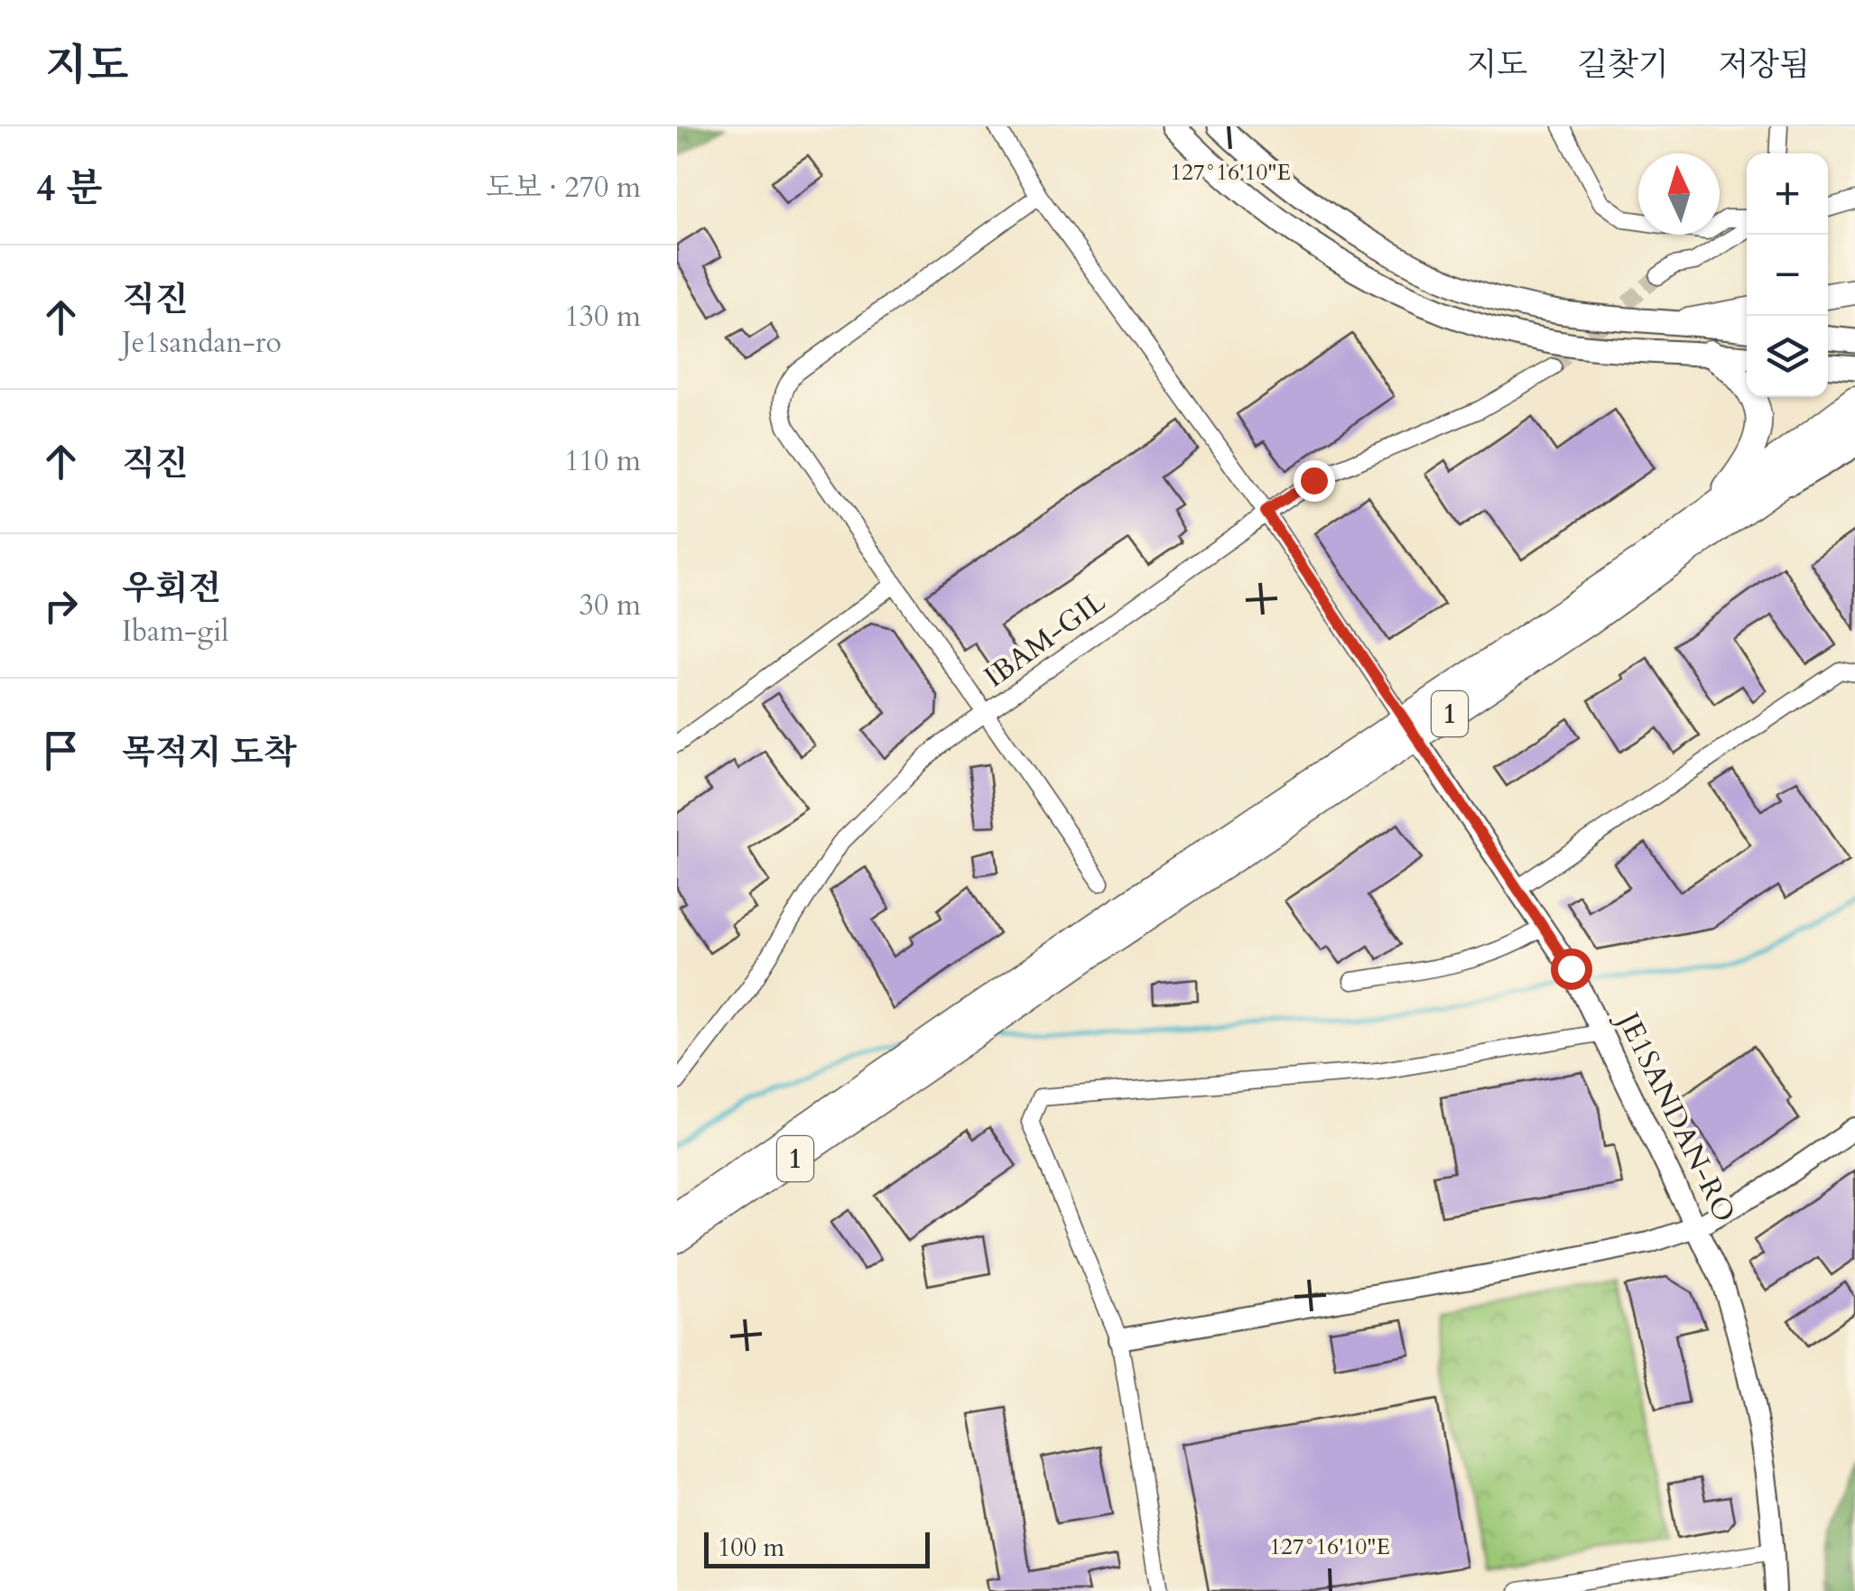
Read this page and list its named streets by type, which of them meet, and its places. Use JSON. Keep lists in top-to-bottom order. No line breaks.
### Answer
{"streets":{"main road":["1"],"street":["IBAM-GIL","JE1SANDAN-RO"]},"crossings":[["1","JE1SANDAN-RO"]],"scale_bar":"100 m","north":"top","page":{"header":"지도","nav":["지도","길찾기","저장됨"],"heading":["4 분","도보 · 270 m"],"map_buttons":["+","−"],"list":[["직진","Je1sandan-ro","130 m"],["직진","110 m"],["우회전","Ibam-gil","30 m"],"목적지 도착"],"scale":"100 m"},"coordinates":["127°16'10\"E"]}
